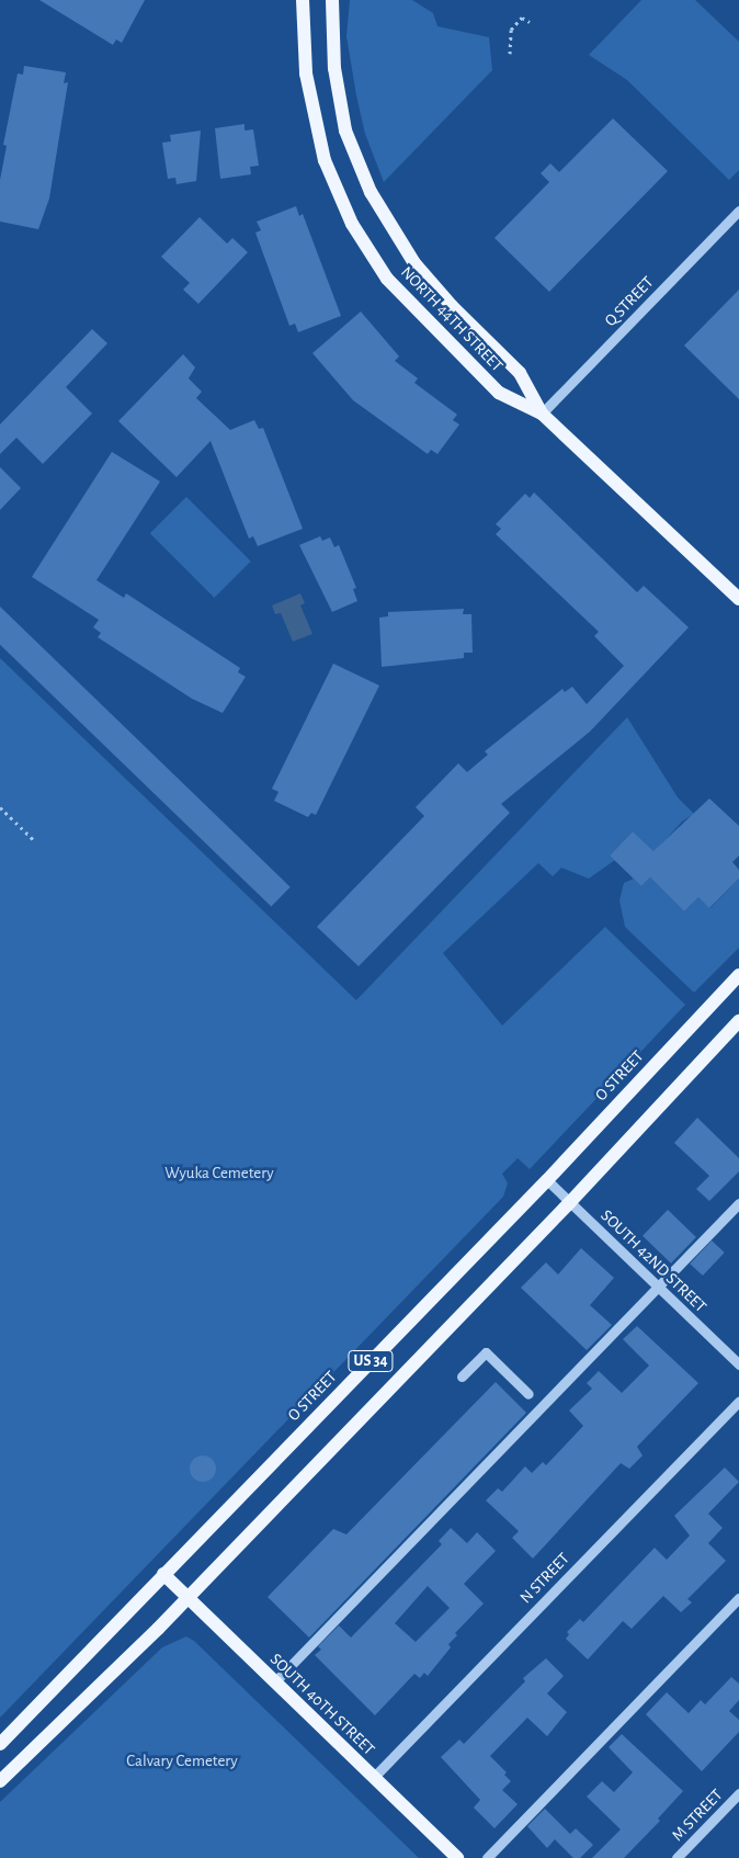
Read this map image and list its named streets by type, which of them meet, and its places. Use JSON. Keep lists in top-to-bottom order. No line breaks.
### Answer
{"streets":{"main road":["NORTH 44TH STREET","O STREET","US 34","SOUTH 40TH STREET"],"street":["Q STREET","SOUTH 42ND STREET","N STREET","M STREET"]},"crossings":[["Q STREET","NORTH 44TH STREET"],["O STREET","SOUTH 42ND STREET"],["O STREET","SOUTH 40TH STREET"],["SOUTH 42ND STREET","US 34"],["US 34","SOUTH 40TH STREET"],["N STREET","SOUTH 40TH STREET"]],"parks":["Wyuka Cemetery","Calvary Cemetery"]}
